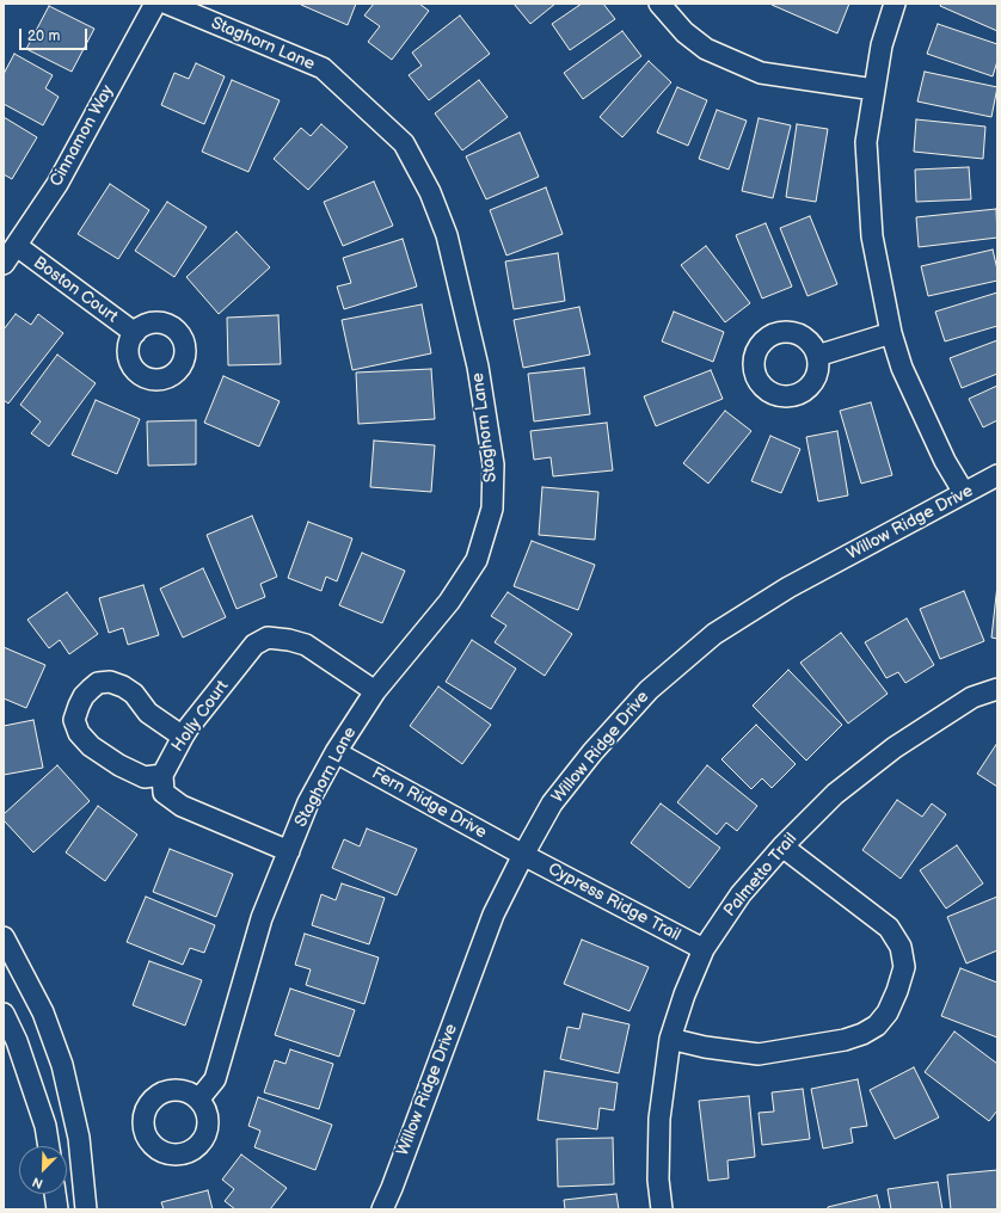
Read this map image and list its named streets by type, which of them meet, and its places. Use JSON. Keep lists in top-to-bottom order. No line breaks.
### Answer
{"streets":{"street":["Staghorn Lane","Cinnamon Way","Boston Court","Willow Ridge Drive","Holly Court","Fern Ridge Drive","Palmetto Trail","Cypress Ridge Trail"]},"crossings":[["Staghorn Lane","Holly Court"],["Staghorn Lane","Fern Ridge Drive"],["Cinnamon Way","Boston Court"],["Willow Ridge Drive","Fern Ridge Drive"],["Willow Ridge Drive","Cypress Ridge Trail"],["Fern Ridge Drive","Cypress Ridge Trail"],["Palmetto Trail","Cypress Ridge Trail"]],"scale_bar":"20 m","north":"bottom left"}
